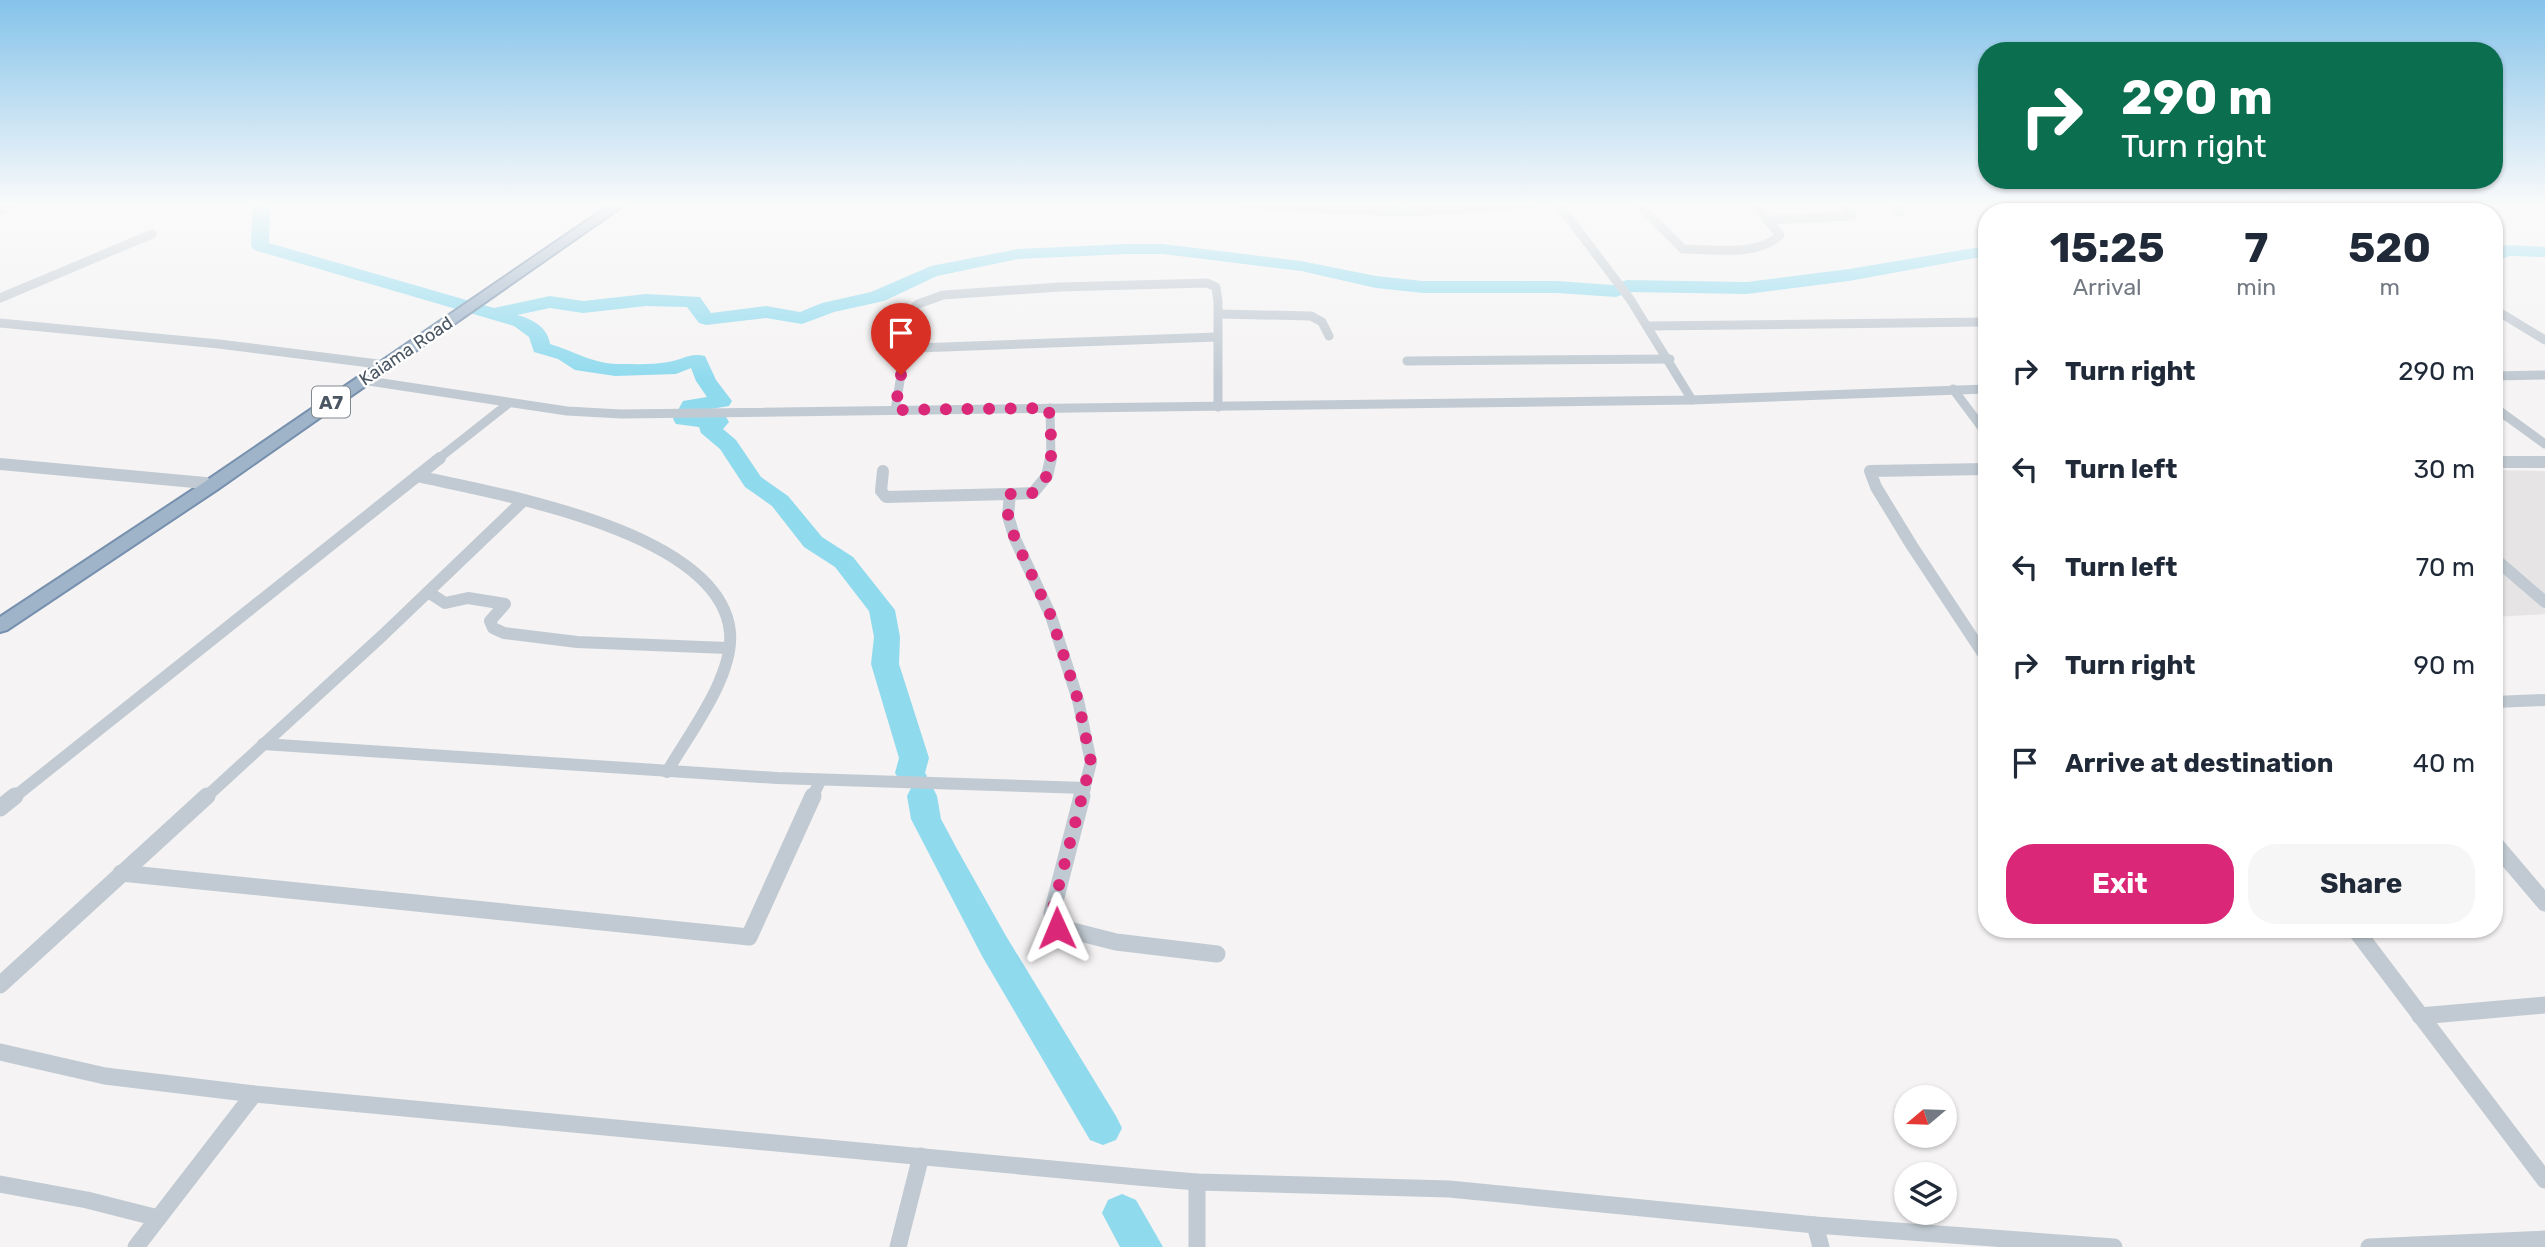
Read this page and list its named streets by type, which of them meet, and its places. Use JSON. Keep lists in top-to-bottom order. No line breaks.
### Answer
{"streets":{"highway":["Kaiama Road","A7"]},"north":"left","page":{"turn":["290 m","Turn right"],"eta":["15:25","Arrival","7","min","520","m"],"list":[{"name":"Turn right","value":"290 m"},{"name":"Turn left","value":"30 m"},{"name":"Turn left","value":"70 m"},{"name":"Turn right","value":"90 m"},{"name":"Arrive at destination","value":"40 m"}],"buttons":["Exit","Share"]}}
